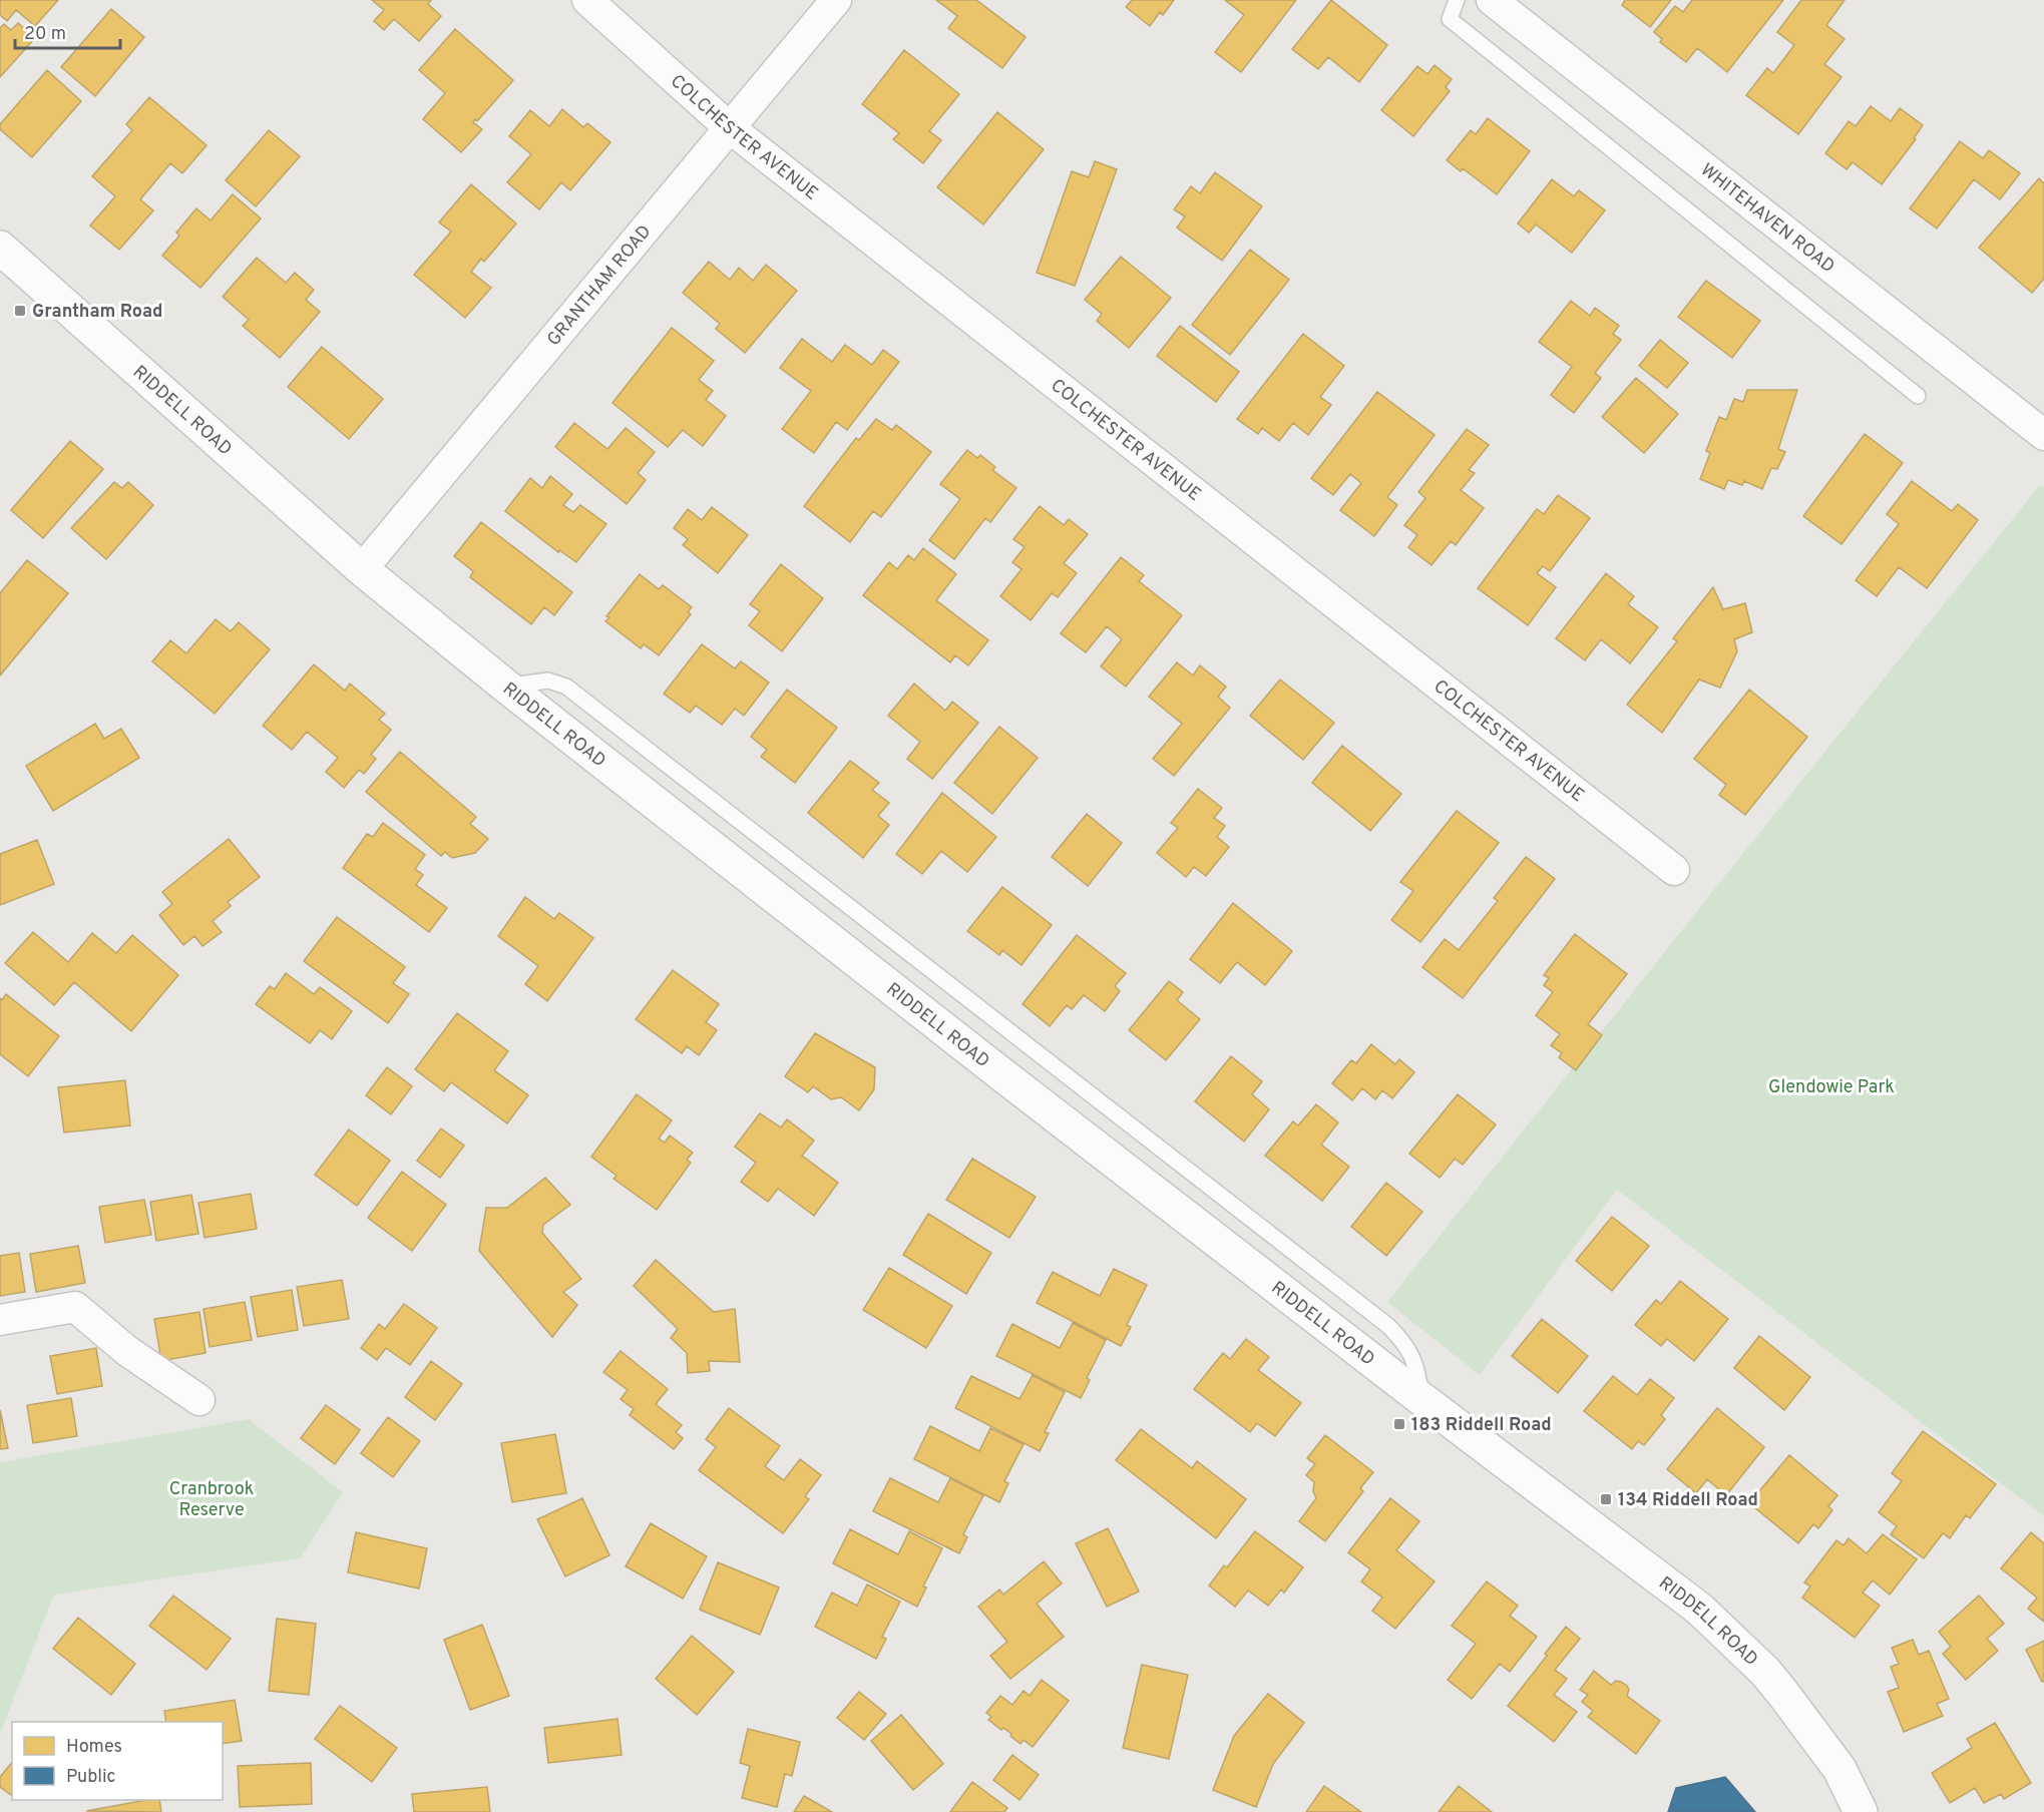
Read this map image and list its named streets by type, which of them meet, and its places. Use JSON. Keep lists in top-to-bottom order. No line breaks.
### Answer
{"streets":{"street":["COLCHESTER AVENUE","WHITEHAVEN ROAD","GRANTHAM ROAD","RIDDELL ROAD"]},"crossings":[["COLCHESTER AVENUE","GRANTHAM ROAD"],["GRANTHAM ROAD","RIDDELL ROAD"]],"parks":["Glendowie Park","Cranbrook Reserve"],"places":{"transit":["Grantham Road","183 Riddell Road","134 Riddell Road"]},"legend":["Homes","Public"],"scale_bar":"20 m"}
